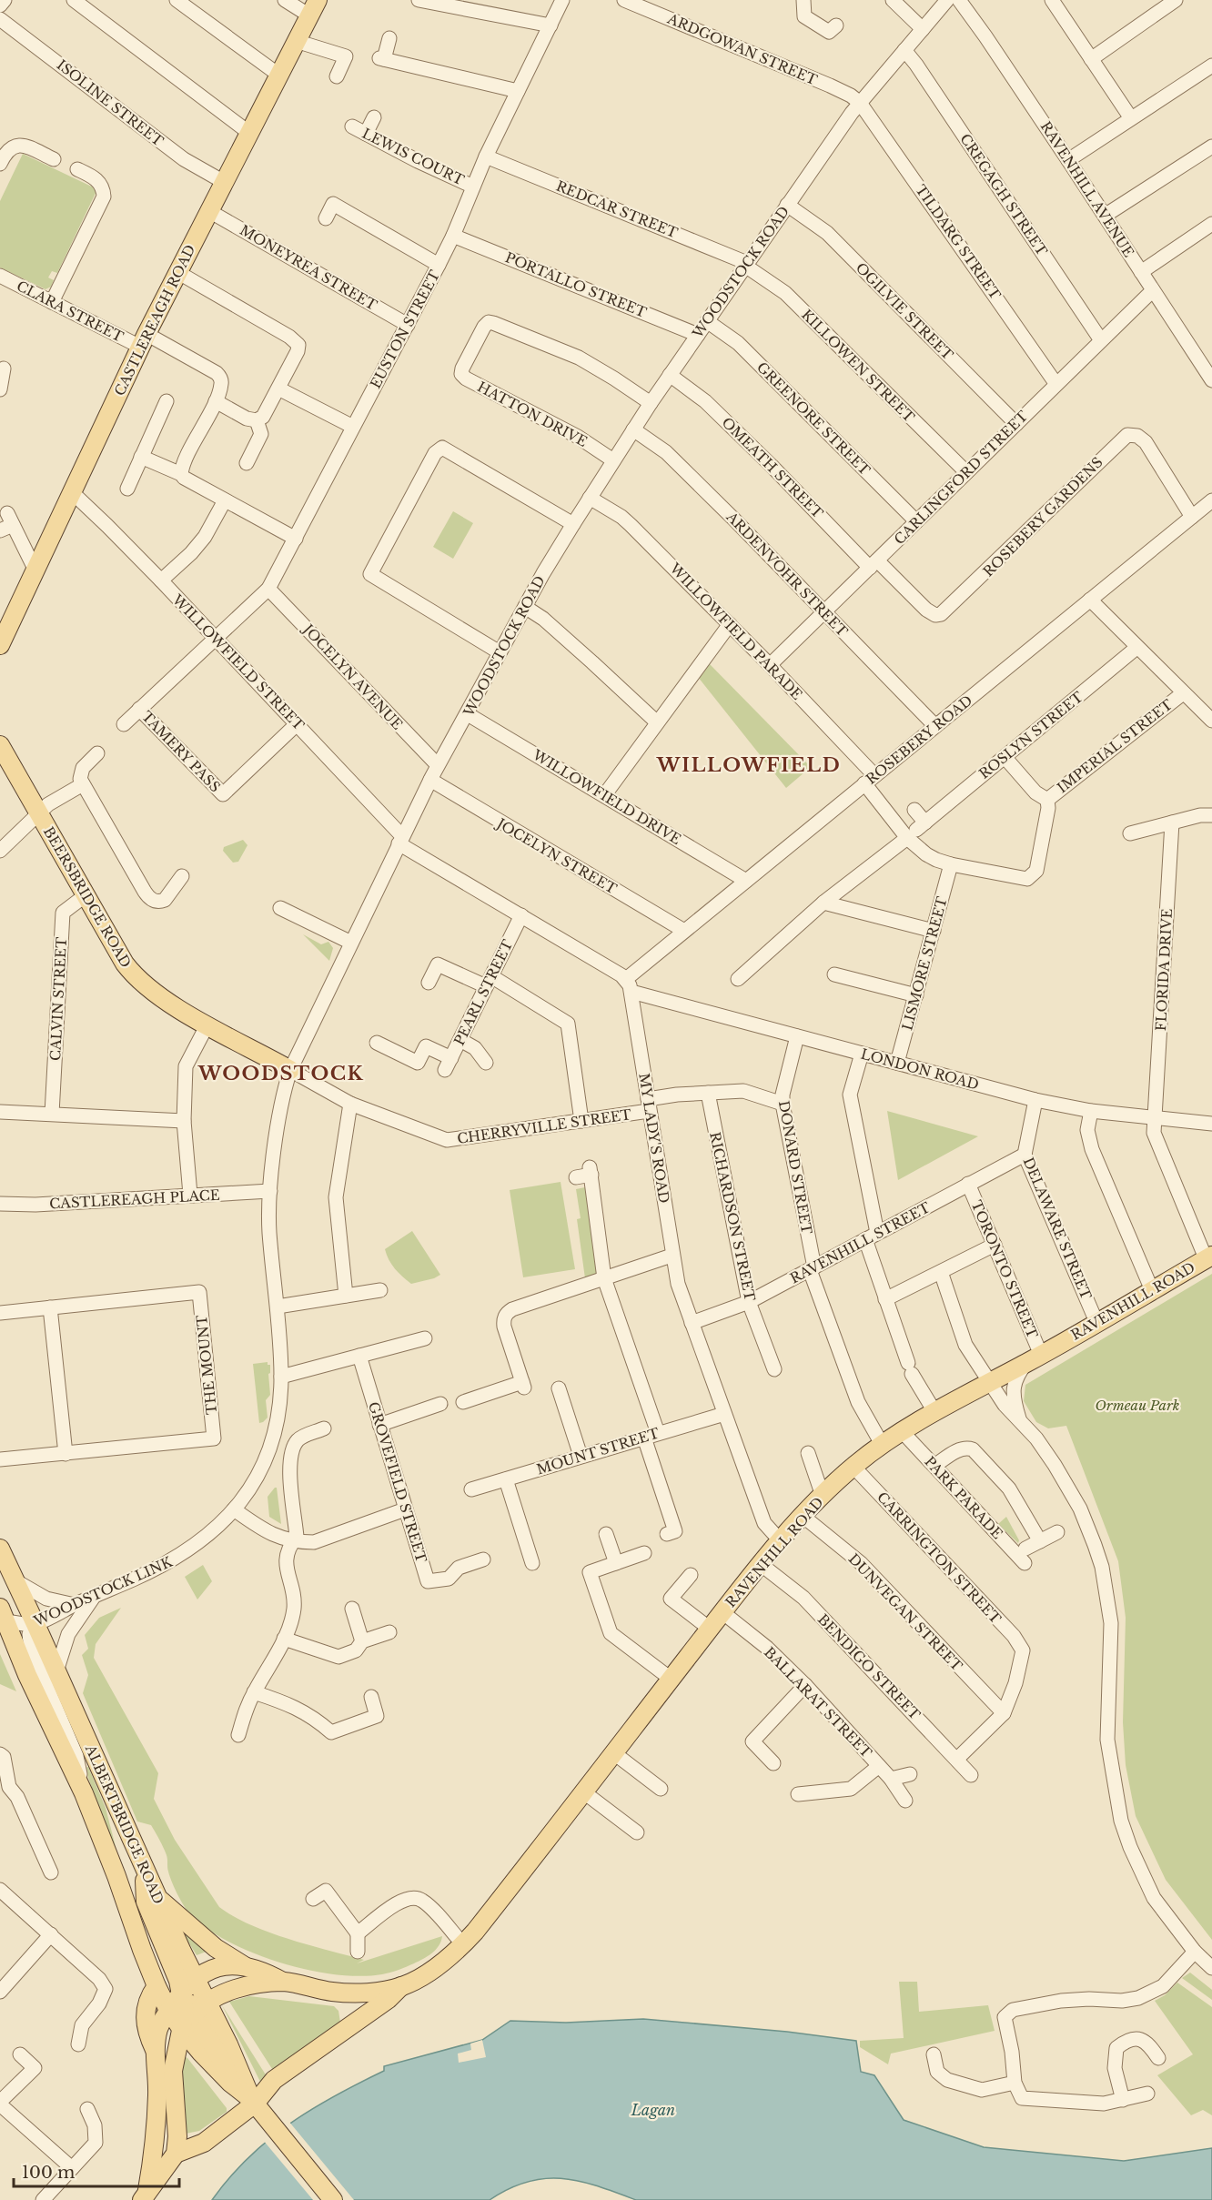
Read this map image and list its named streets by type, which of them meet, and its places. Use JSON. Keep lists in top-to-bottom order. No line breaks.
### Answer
{"streets":{"main road":["CASTLEREAGH ROAD","BEERSBRIDGE ROAD","RAVENHILL ROAD","ALBERTBRIDGE ROAD"],"street":["ARDGOWAN STREET","ISOLINE STREET","LEWIS COURT","RAVENHILL AVENUE","CREGAGH STREET","REDCAR STREET","TILDARG STREET","MONEYREA STREET","WOODSTOCK ROAD","PORTALLO STREET","CLARA STREET","OGILVIE STREET","EUSTON STREET","KILLOWEN STREET","HATTON DRIVE","GREENORE STREET","OMEATH STREET","CARLINGFORD STREET","ROSEBERY GARDENS","ARDENVOHR STREET","WILLOWFIELD PARADE","WILLOWFIELD STREET","JOCELYN AVENUE","ROSLYN STREET","ROSEBERY ROAD","IMPERIAL STREET","TAMERY PASS","WILLOWFIELD DRIVE","JOCELYN STREET","LISMORE STREET","FLORIDA DRIVE","PEARL STREET","CALVIN STREET","LONDON ROAD","CHERRYVILLE STREET","MY LADY'S ROAD","DONARD STREET","CASTLEREAGH PLACE","RICHARDSON STREET","DELAWARE STREET","RAVENHILL STREET","TORONTO STREET","THE MOUNT","MOUNT STREET","GROVEFIELD STREET","PARK PARADE","CARRINGTON STREET","WOODSTOCK LINK","DUNVEGAN STREET","BENDIGO STREET","BALLARAT STREET"]},"crossings":[["ARDGOWAN STREET","TILDARG STREET"],["ARDGOWAN STREET","WOODSTOCK ROAD"],["ISOLINE STREET","CASTLEREAGH ROAD"],["LEWIS COURT","EUSTON STREET"],["RAVENHILL AVENUE","CARLINGFORD STREET"],["CREGAGH STREET","WOODSTOCK ROAD"],["CREGAGH STREET","CARLINGFORD STREET"],["REDCAR STREET","WOODSTOCK ROAD"],["REDCAR STREET","EUSTON STREET"],["REDCAR STREET","KILLOWEN STREET"],["TILDARG STREET","WOODSTOCK ROAD"],["TILDARG STREET","CARLINGFORD STREET"],["MONEYREA STREET","CASTLEREAGH ROAD"],["MONEYREA STREET","EUSTON STREET"],["WOODSTOCK ROAD","PORTALLO STREET"],["WOODSTOCK ROAD","OGILVIE STREET"],["WOODSTOCK ROAD","KILLOWEN STREET"],["WOODSTOCK ROAD","HATTON DRIVE"],["WOODSTOCK ROAD","GREENORE STREET"],["WOODSTOCK ROAD","OMEATH STREET"],["WOODSTOCK ROAD","ARDENVOHR STREET"],["WOODSTOCK ROAD","WILLOWFIELD PARADE"],["WOODSTOCK ROAD","WILLOWFIELD STREET"],["WOODSTOCK ROAD","JOCELYN AVENUE"],["WOODSTOCK ROAD","WILLOWFIELD DRIVE"],["WOODSTOCK ROAD","JOCELYN STREET"],["WOODSTOCK ROAD","BEERSBRIDGE ROAD"],["WOODSTOCK ROAD","CHERRYVILLE STREET"],["WOODSTOCK ROAD","CASTLEREAGH PLACE"],["WOODSTOCK ROAD","WOODSTOCK LINK"],["PORTALLO STREET","EUSTON STREET"],["CLARA STREET","CASTLEREAGH ROAD"],["OGILVIE STREET","CARLINGFORD STREET"],["CASTLEREAGH ROAD","WILLOWFIELD STREET"],["EUSTON STREET","WILLOWFIELD STREET"],["EUSTON STREET","JOCELYN AVENUE"],["EUSTON STREET","TAMERY PASS"],["KILLOWEN STREET","CARLINGFORD STREET"],["GREENORE STREET","CARLINGFORD STREET"],["OMEATH STREET","CARLINGFORD STREET"],["OMEATH STREET","ROSEBERY GARDENS"],["CARLINGFORD STREET","ROSEBERY GARDENS"],["CARLINGFORD STREET","ARDENVOHR STREET"],["CARLINGFORD STREET","WILLOWFIELD PARADE"],["ROSEBERY GARDENS","ROSEBERY ROAD"],["ARDENVOHR STREET","ROSEBERY ROAD"],["WILLOWFIELD PARADE","ROSEBERY ROAD"],["WILLOWFIELD PARADE","IMPERIAL STREET"],["WILLOWFIELD STREET","TAMERY PASS"],["ROSLYN STREET","IMPERIAL STREET"],["ROSEBERY ROAD","IMPERIAL STREET"],["ROSEBERY ROAD","WILLOWFIELD DRIVE"],["ROSEBERY ROAD","JOCELYN STREET"],["ROSEBERY ROAD","MY LADY'S ROAD"],["IMPERIAL STREET","LISMORE STREET"],["BEERSBRIDGE ROAD","CALVIN STREET"],["BEERSBRIDGE ROAD","CHERRYVILLE STREET"],["LISMORE STREET","LONDON ROAD"],["FLORIDA DRIVE","LONDON ROAD"],["FLORIDA DRIVE","RAVENHILL ROAD"],["LONDON ROAD","MY LADY'S ROAD"],["LONDON ROAD","DONARD STREET"],["LONDON ROAD","DELAWARE STREET"],["CHERRYVILLE STREET","MY LADY'S ROAD"],["CHERRYVILLE STREET","DONARD STREET"],["CHERRYVILLE STREET","RICHARDSON STREET"],["MY LADY'S ROAD","RAVENHILL STREET"],["MY LADY'S ROAD","RAVENHILL ROAD"],["MY LADY'S ROAD","MOUNT STREET"],["DONARD STREET","RAVENHILL STREET"],["DONARD STREET","RAVENHILL ROAD"],["RICHARDSON STREET","RAVENHILL STREET"],["DELAWARE STREET","RAVENHILL STREET"],["DELAWARE STREET","RAVENHILL ROAD"],["RAVENHILL STREET","TORONTO STREET"],["TORONTO STREET","RAVENHILL ROAD"],["RAVENHILL ROAD","PARK PARADE"],["RAVENHILL ROAD","CARRINGTON STREET"],["RAVENHILL ROAD","DUNVEGAN STREET"],["RAVENHILL ROAD","BENDIGO STREET"],["RAVENHILL ROAD","BALLARAT STREET"],["RAVENHILL ROAD","ALBERTBRIDGE ROAD"],["CARRINGTON STREET","DUNVEGAN STREET"],["WOODSTOCK LINK","ALBERTBRIDGE ROAD"]],"districts":["WILLOWFIELD","WOODSTOCK"],"water":["Lagan"],"parks":["Ormeau Park"],"scale_bar":"100 m"}
